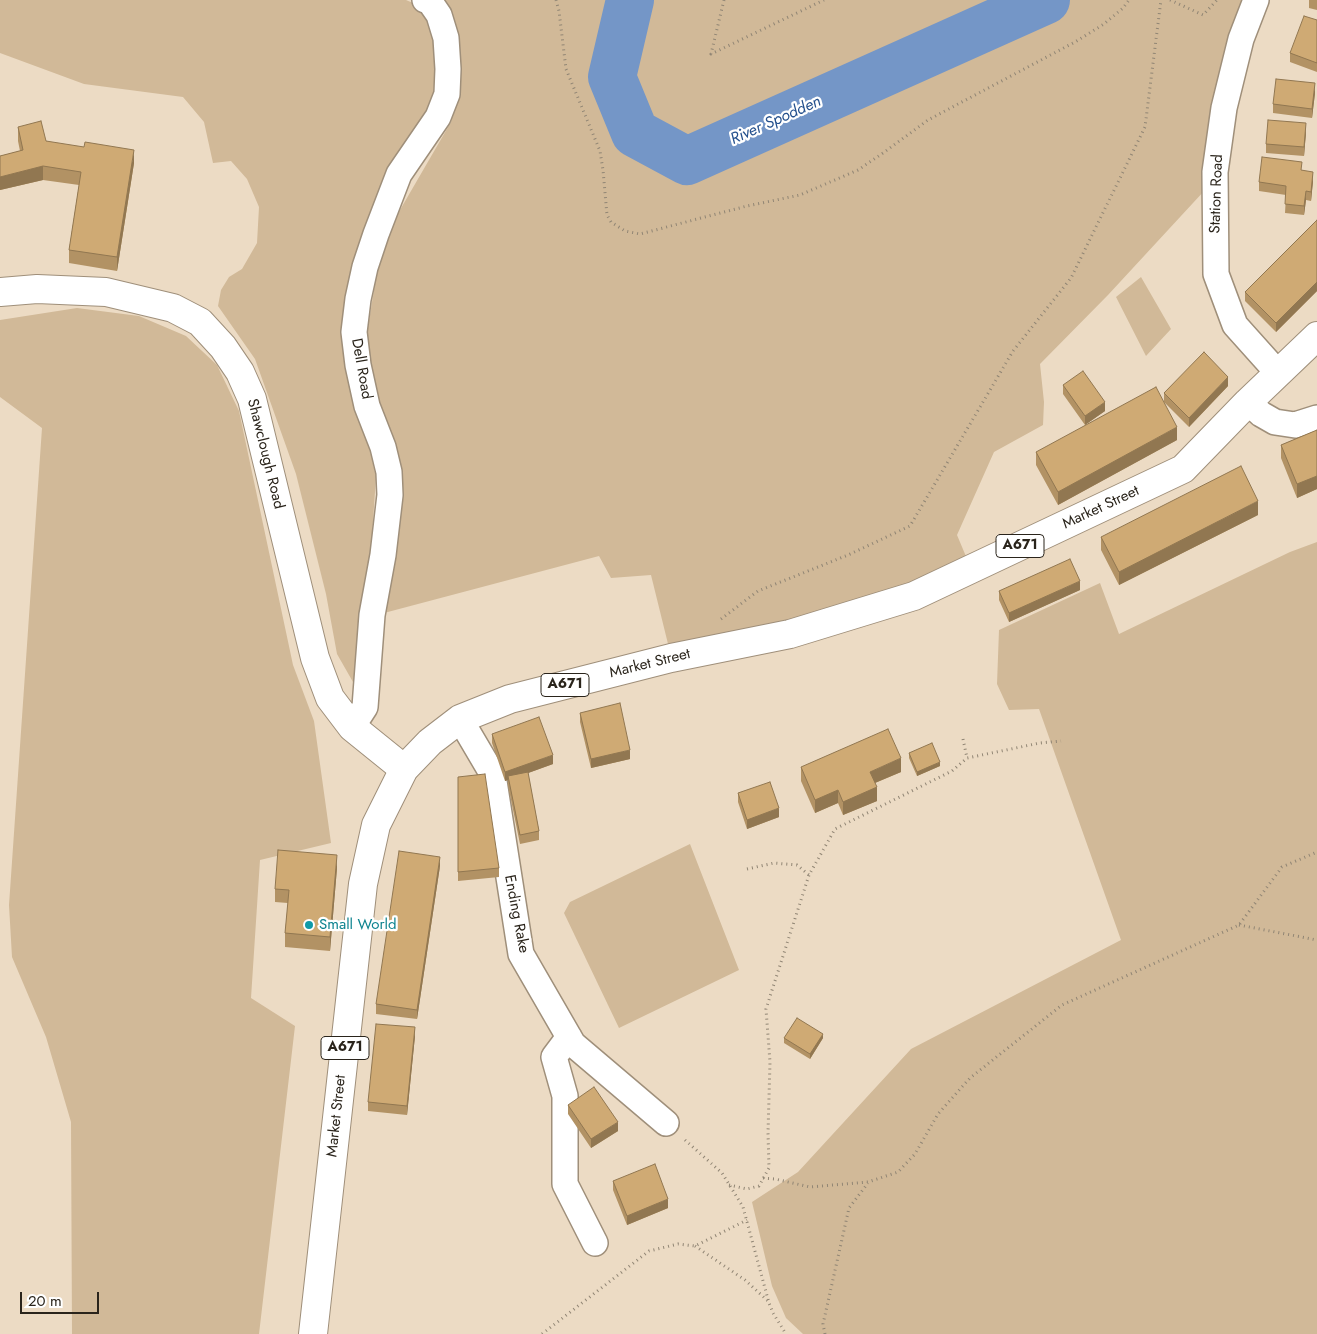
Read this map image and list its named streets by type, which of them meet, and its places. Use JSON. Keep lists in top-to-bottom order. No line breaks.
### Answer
{"streets":{"main road":["Shawclough Road","Market Street","A671"],"street":["Station Road","Dell Road","Ending Rake"]},"crossings":[["Station Road","Market Street"],["Dell Road","Shawclough Road"],["Shawclough Road","Market Street"],["Market Street","Ending Rake"]],"water":["River Spodden"],"places":["Small World"],"scale_bar":"20 m"}
